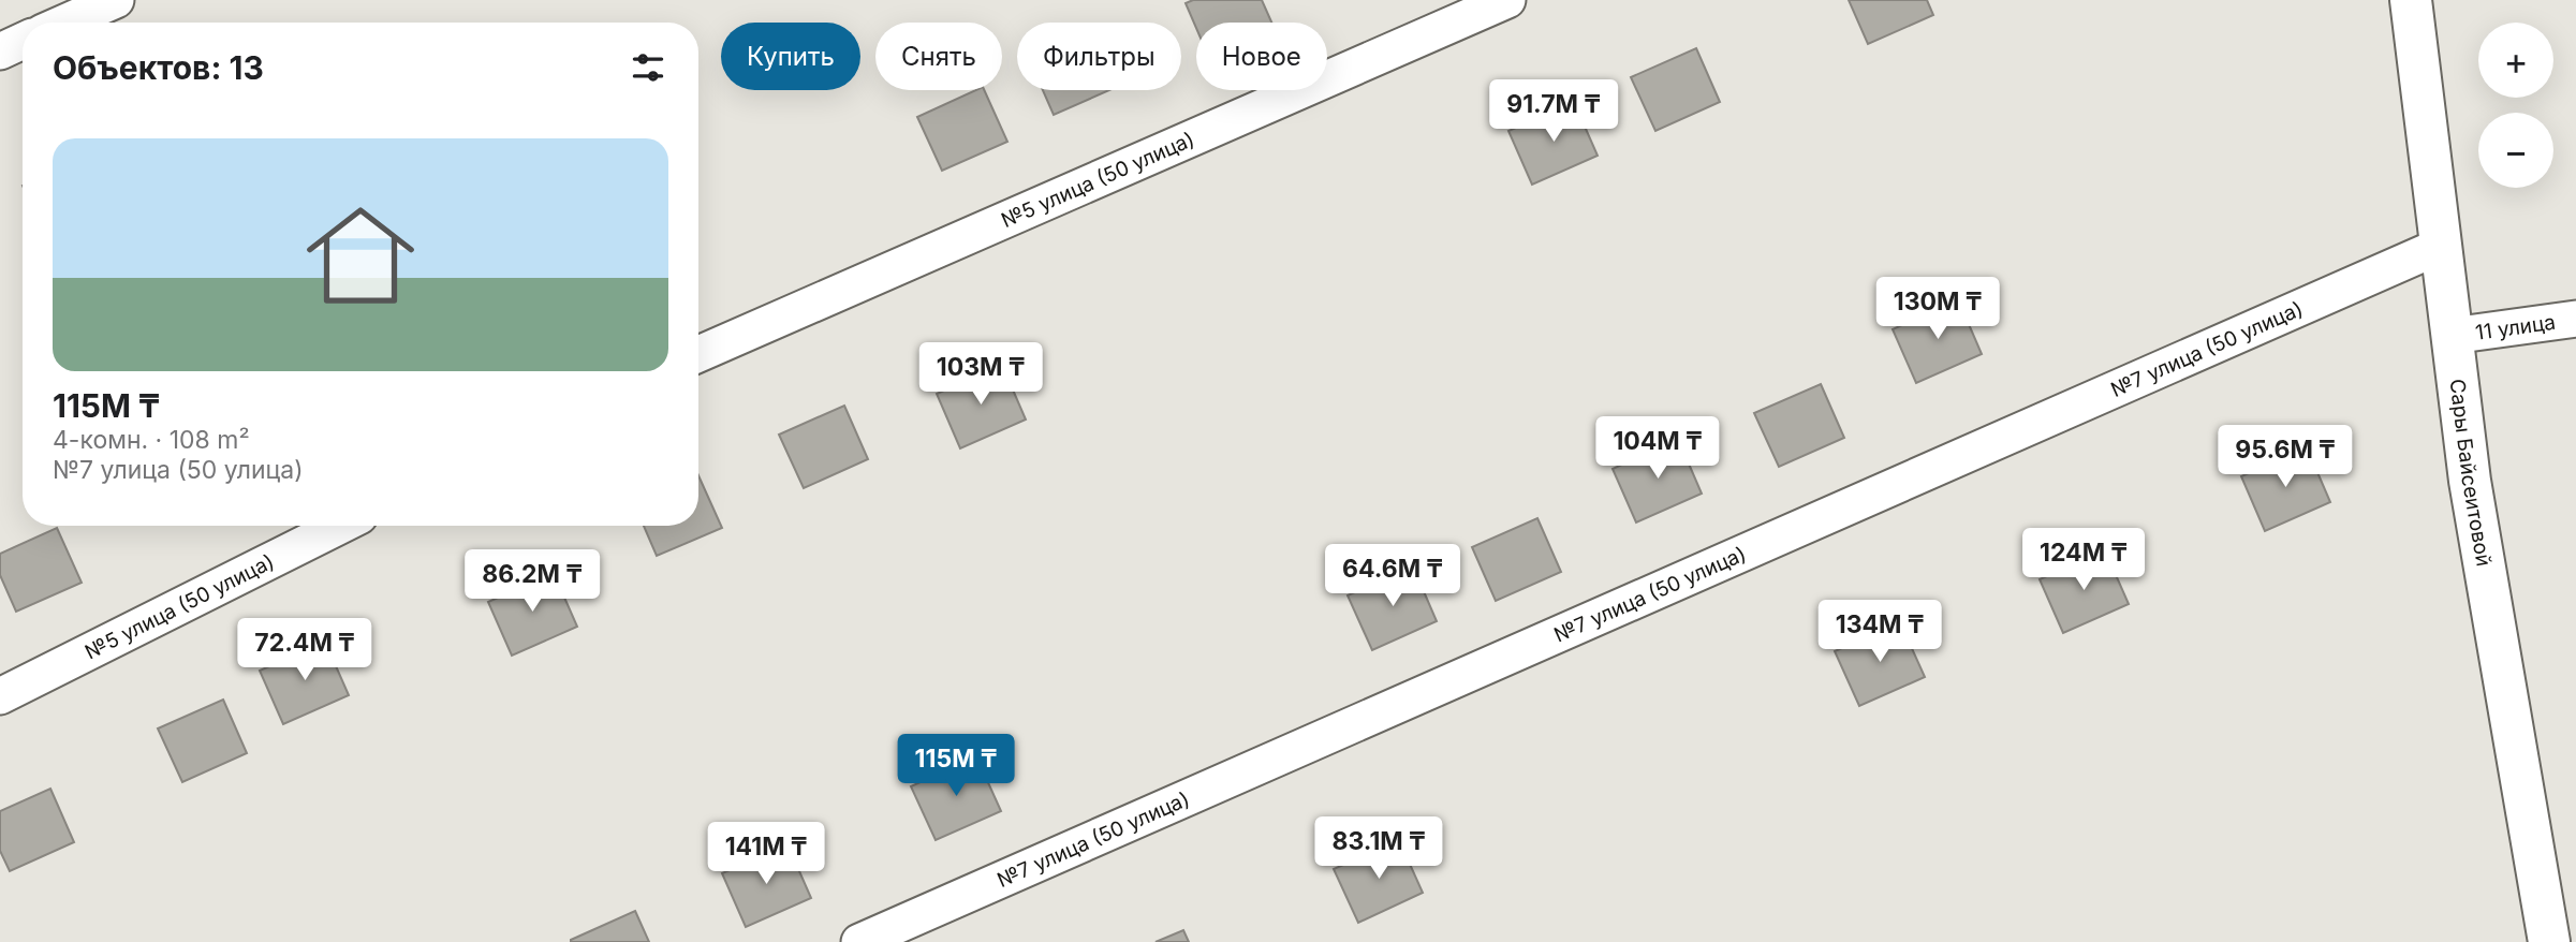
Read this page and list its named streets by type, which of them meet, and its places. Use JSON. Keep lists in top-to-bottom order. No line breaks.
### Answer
{"streets":{"street":["№5 улица (50 улица)","11 улица","№7 улица (50 улица)","Сары Байсеитовой"]},"crossings":[["11 улица","Сары Байсеитовой"],["№7 улица (50 улица)","Сары Байсеитовой"]],"page":{"map_buttons":["+","−"],"chip":["Купить","Снять","Фильтры","Новое"],"heading":"Объектов: 13","price":["91.7M ₸","130M ₸","103M ₸","104M ₸","95.6M ₸","124M ₸","64.6M ₸","86.2M ₸","134M ₸","72.4M ₸","115M ₸","83.1M ₸","141M ₸"],"list":[{"name":"115M ₸","note":"4-комн. · 108 m² · №7 улица (50 улица)"}]}}
